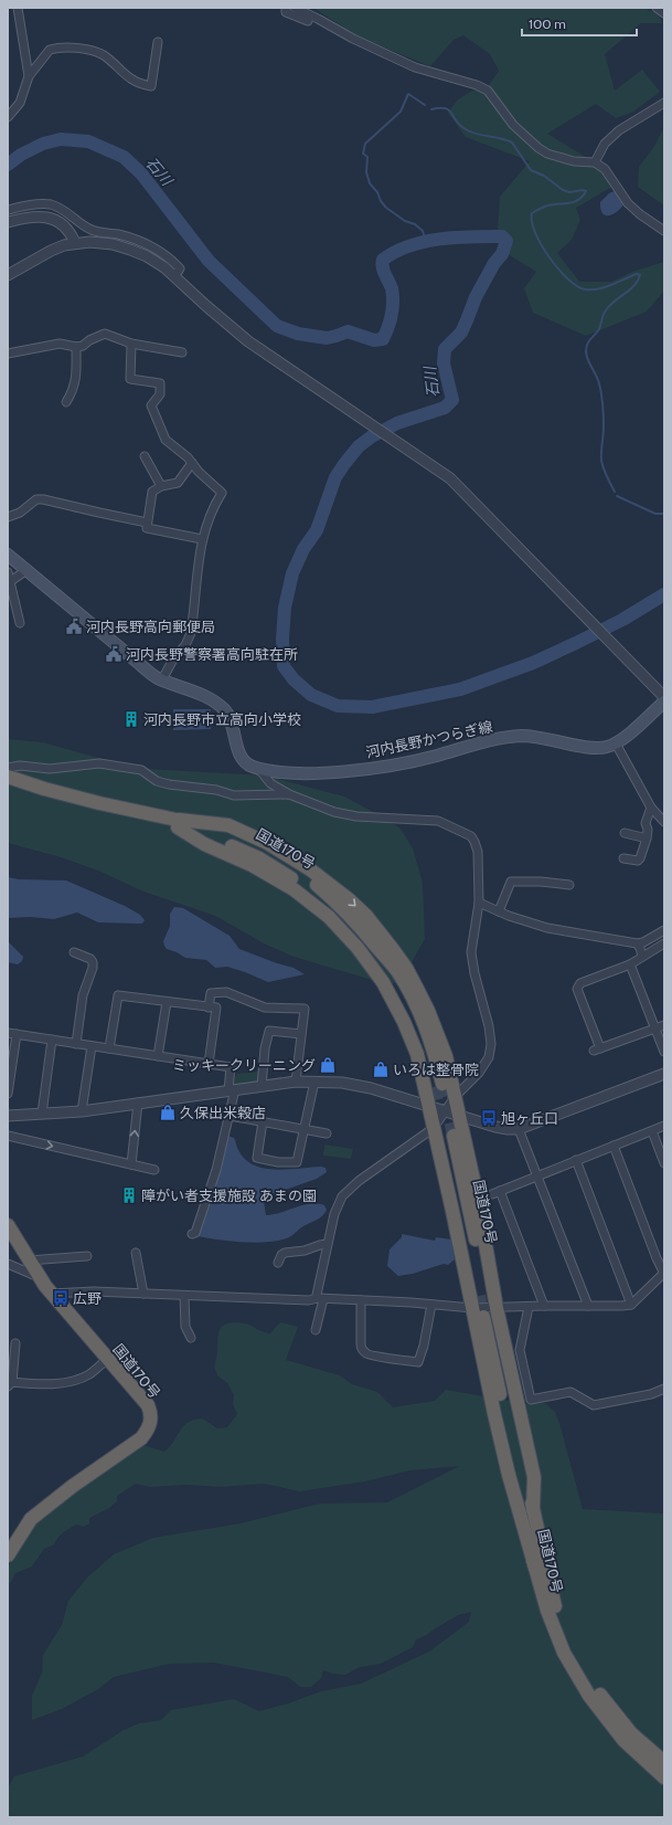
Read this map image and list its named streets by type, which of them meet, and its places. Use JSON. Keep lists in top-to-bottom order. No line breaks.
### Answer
{"streets":{"highway":["国道170号"],"main road":["河内長野かつらぎ線"]},"water":["石川"],"places":{"public building":["河内長野高向郵便局","河内長野警察署高向駐在所"],"building":["河内長野市立高向小学校","障がい者支援施設 あまの園"],"shop":["ミッキークリーニング","いろは整骨院","久保出米穀店"],"bus stop":["旭ヶ丘口","広野"]},"scale_bar":"100 m"}
